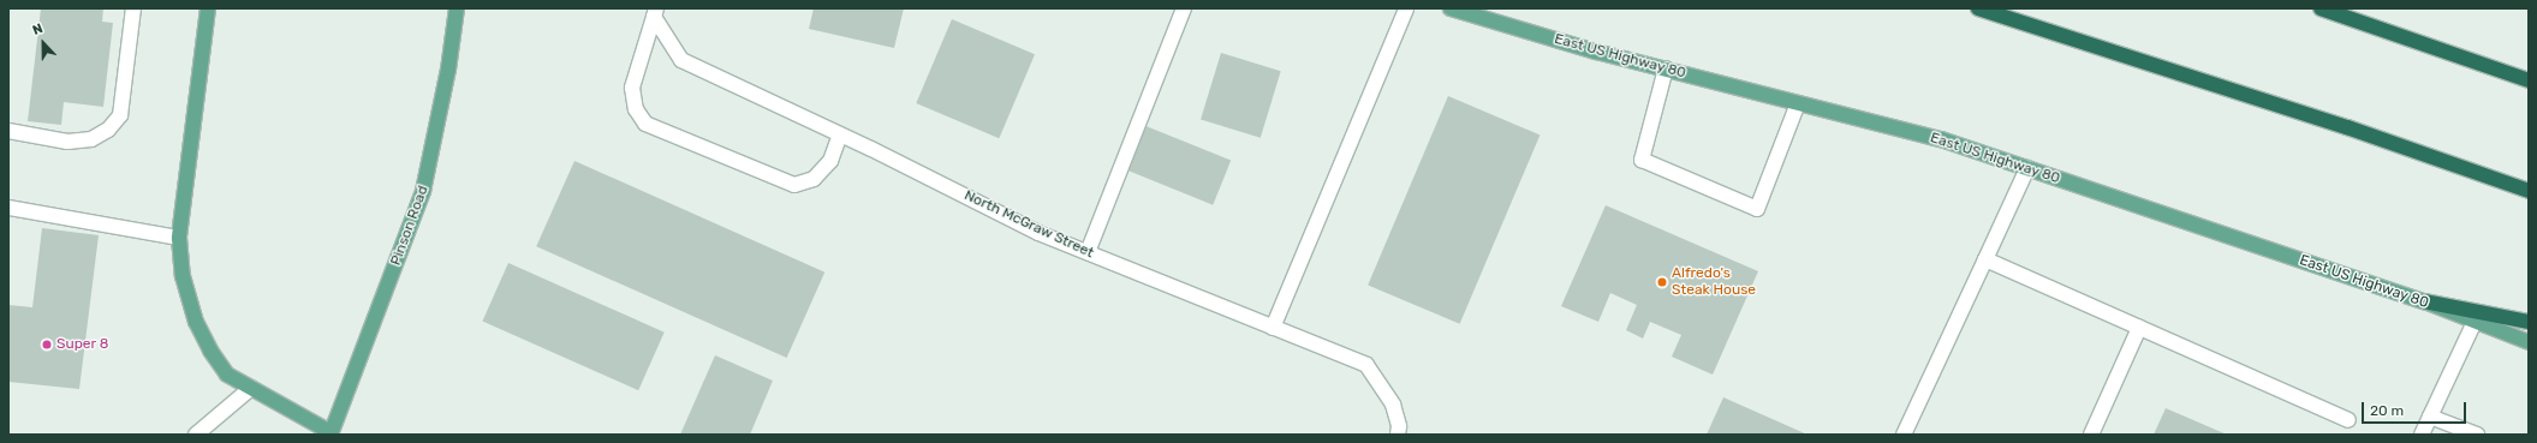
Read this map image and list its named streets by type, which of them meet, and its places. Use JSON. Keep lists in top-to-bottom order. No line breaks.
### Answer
{"streets":{"main road":["East US Highway 80","Pinson Road"],"street":["North McGraw Street"]},"places":["Alfredo's Steak House","Super 8"],"scale_bar":"20 m","north":"top"}
